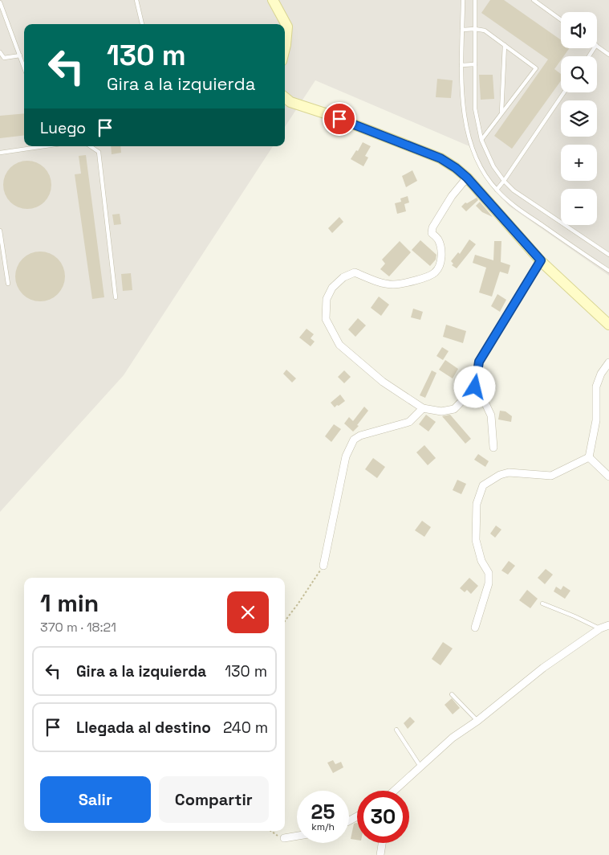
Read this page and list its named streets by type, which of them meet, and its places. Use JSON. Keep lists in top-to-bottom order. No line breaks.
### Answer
{"page":{"map_buttons":["+","−"],"turn":["130 m","Gira a la izquierda"],"then":"Luego","heading":["1 min","370 m · 18:21"],"list":[{"name":"Gira a la izquierda","value":"130 m"},{"name":"Llegada al destino","value":"240 m"}],"buttons":["Salir","Compartir"],"speed":"25 km/h","limit":"30"}}
